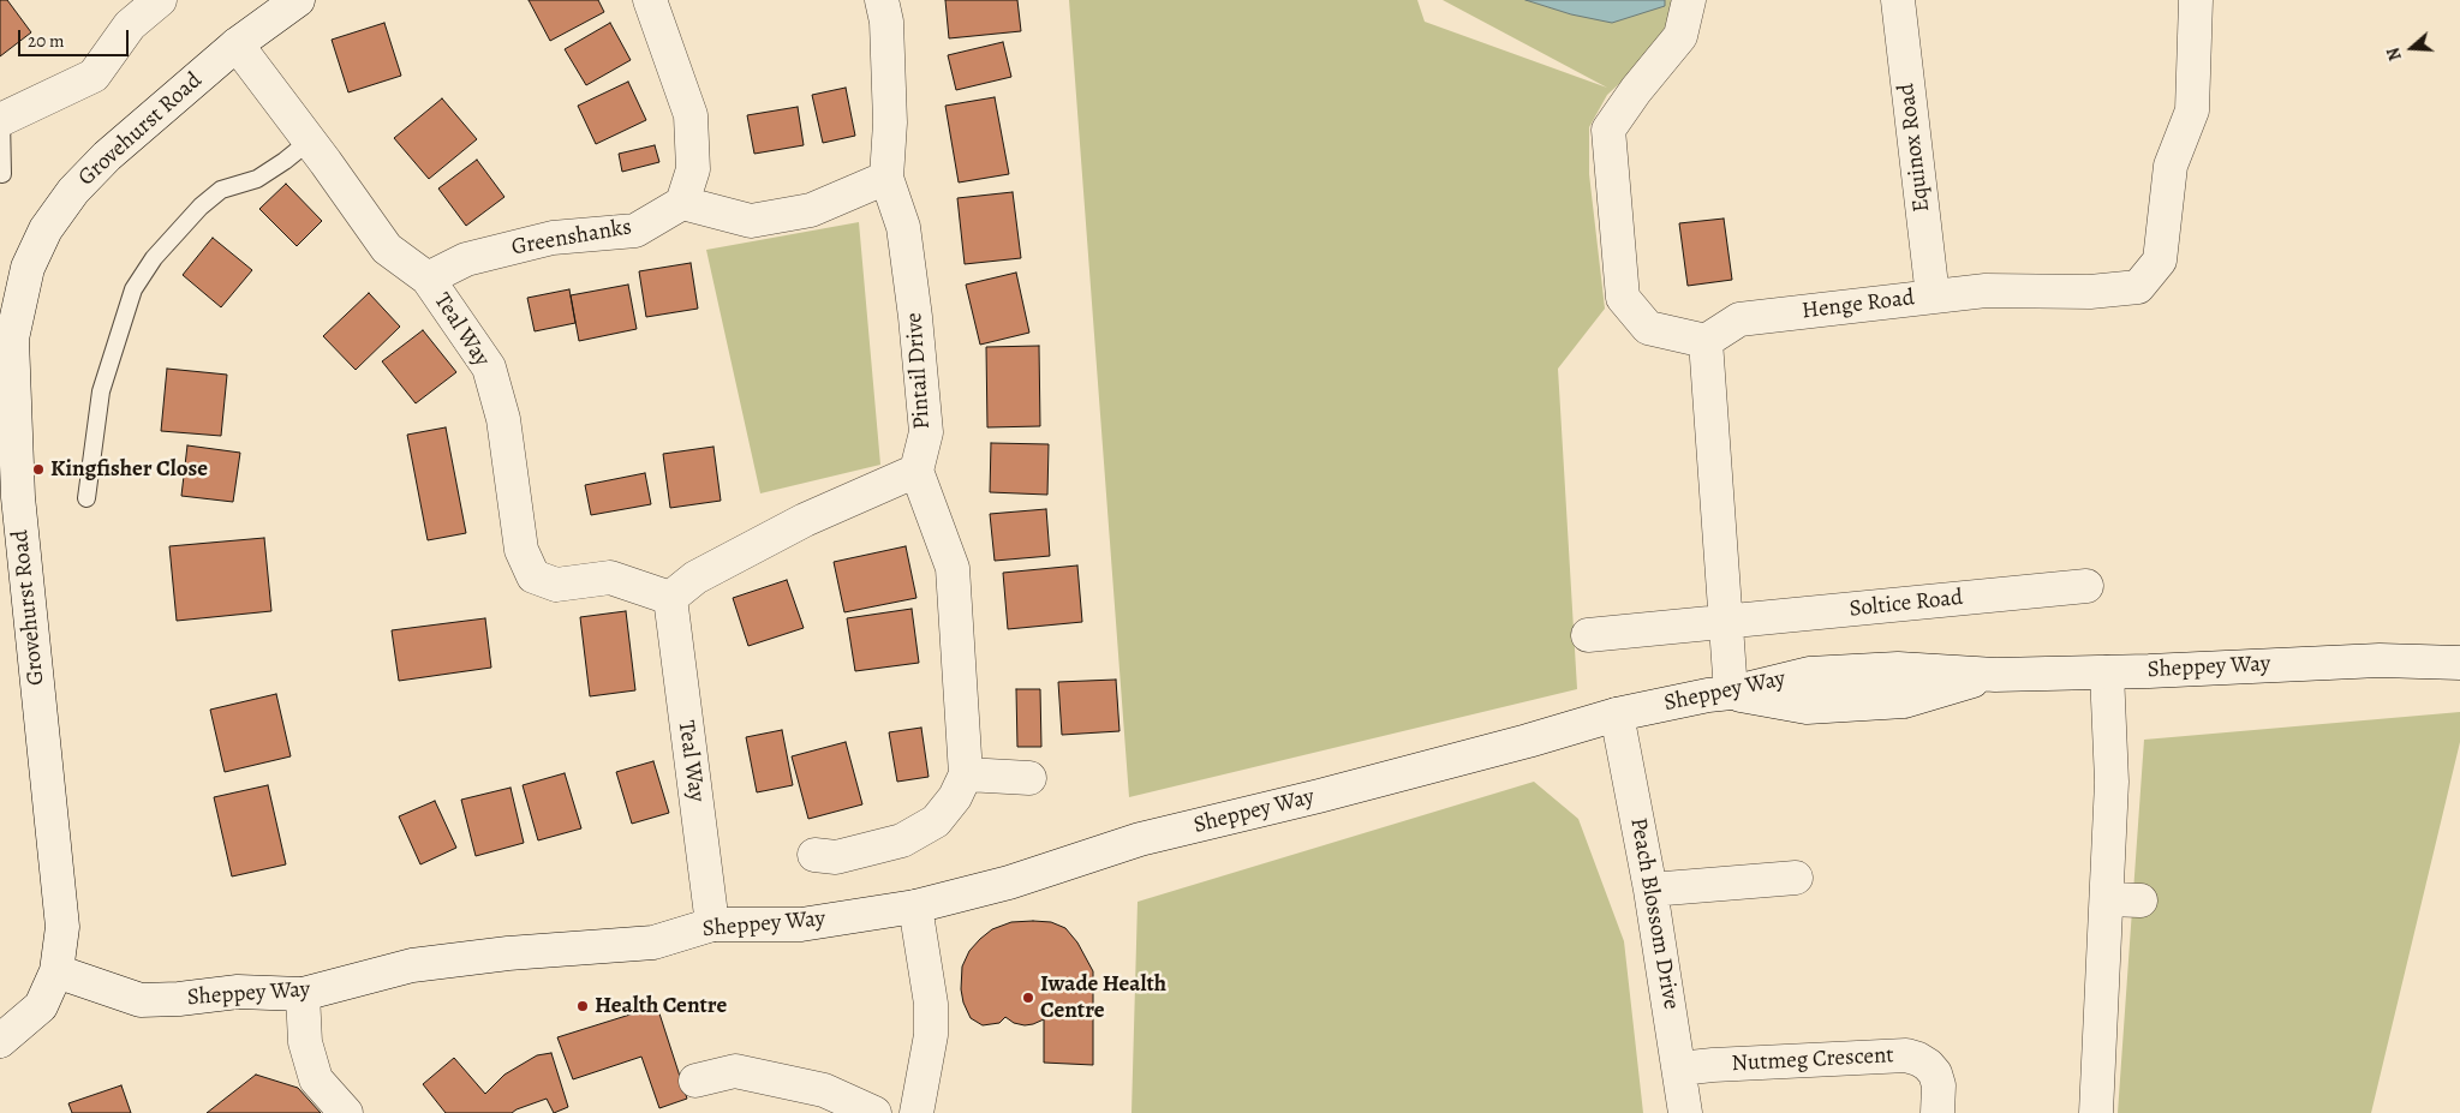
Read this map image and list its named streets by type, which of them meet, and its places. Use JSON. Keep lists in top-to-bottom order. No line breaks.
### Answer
{"streets":{"street":["Grovehurst Road","Equinox Road","Greenshanks","Henge Road","Teal Way","Pintail Drive","Soltice Road","Sheppey Way","Peach Blossom Drive","Nutmeg Crescent"]},"crossings":[["Grovehurst Road","Teal Way"],["Grovehurst Road","Sheppey Way"],["Equinox Road","Henge Road"],["Greenshanks","Teal Way"],["Teal Way","Sheppey Way"],["Sheppey Way","Peach Blossom Drive"],["Peach Blossom Drive","Nutmeg Crescent"]],"places":["Kingfisher Close","Iwade Health Centre","Health Centre"],"scale_bar":"20 m","north":"left"}
